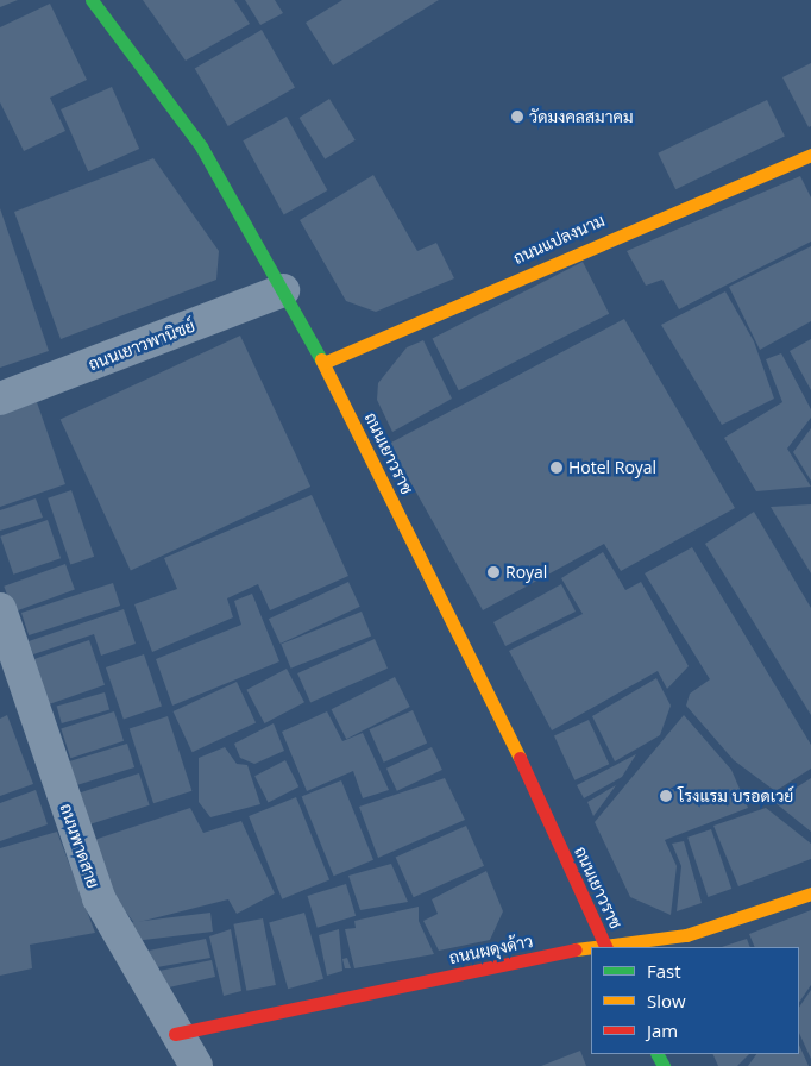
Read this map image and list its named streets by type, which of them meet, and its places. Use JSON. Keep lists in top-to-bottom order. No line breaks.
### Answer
{"streets":{"street":["ถนนแปลงนาม","ถนนเยาวพานิชย์","ถนนเยาวราช","ถนนพาดสาย","ถนนผดุงด้าว"]},"crossings":[["ถนนแปลงนาม","ถนนเยาวราช"],["ถนนเยาวพานิชย์","ถนนเยาวราช"],["ถนนเยาวราช","ถนนผดุงด้าว"],["ถนนพาดสาย","ถนนผดุงด้าว"]],"places":["วัดมงคลสมาคม","Hotel Royal","Royal","โรงแรม บรอดเวย์"],"legend":["Fast","Slow","Jam"]}
